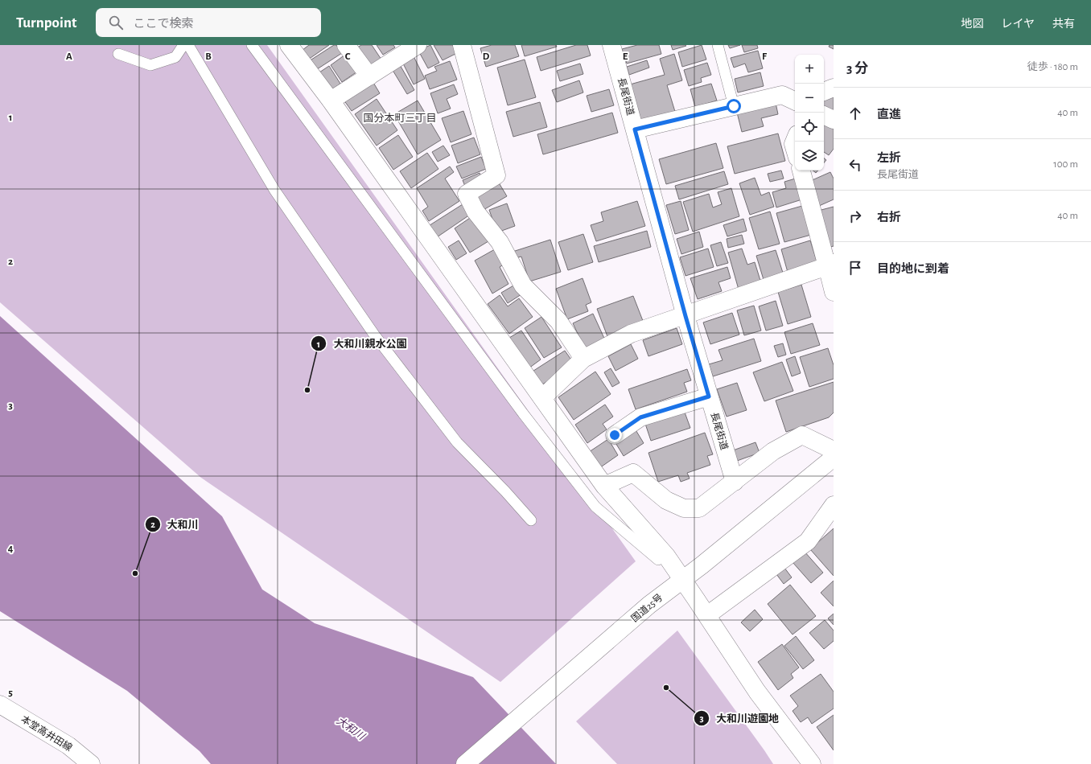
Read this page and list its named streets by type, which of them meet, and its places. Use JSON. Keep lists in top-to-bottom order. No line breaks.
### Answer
{"streets":{"main road":["長尾街道","国道25号","本堂高井田線"]},"districts":["国分本町三丁目"],"water":["大和川"],"places":["大和川親水公園","大和川","大和川遊園地"],"page":{"header":"Turnpoint","search":"ここで検索","nav":["地図","レイヤ","共有"],"heading":["3 分","徒歩 · 180 m"],"map_buttons":["+","−"],"list":[["直進","40 m"],["左折","長尾街道","100 m"],["右折","40 m"],"目的地に到着"]},"grid":{"columns":["A","B","C","D","E","F"],"rows":["1","2","3","4","5"]}}
